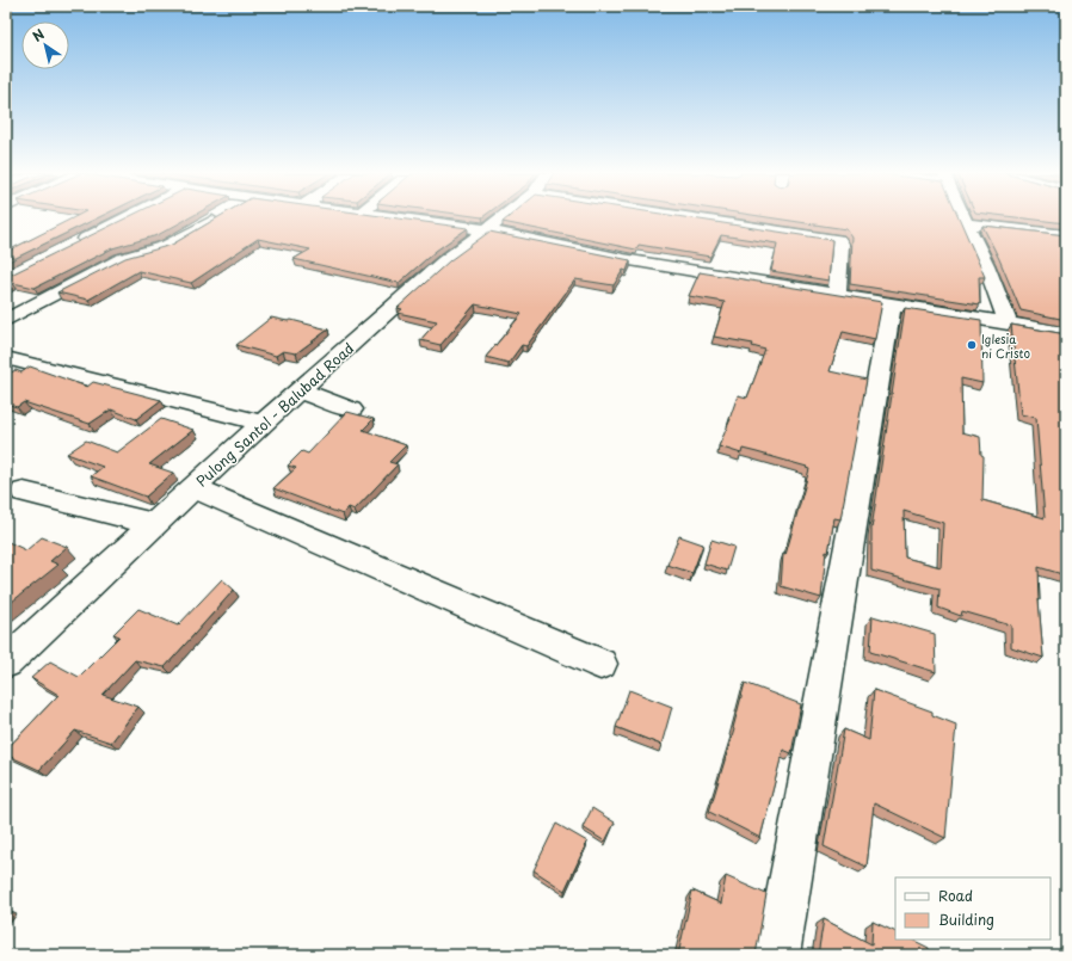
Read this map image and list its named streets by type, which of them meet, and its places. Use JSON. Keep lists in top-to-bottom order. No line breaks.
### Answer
{"streets":{"street":["Pulong Santol - Balubad Road"]},"places":["Iglesia ni Cristo"],"legend":["Road","Building"],"north":"top left"}
